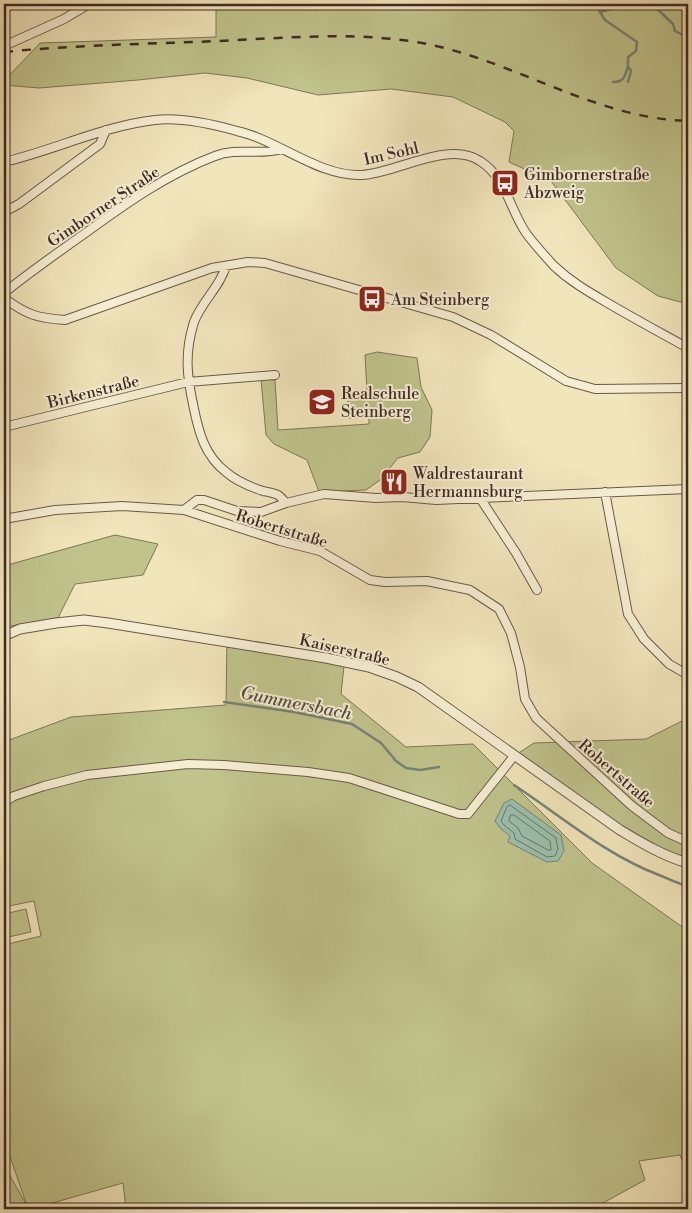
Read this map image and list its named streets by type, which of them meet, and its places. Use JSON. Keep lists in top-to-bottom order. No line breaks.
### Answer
{"streets":{"street":["Im Sohl","Gimborner Straße","Birkenstraße","Robertstraße","Kaiserstraße"]},"crossings":[["Im Sohl","Gimborner Straße"]],"water":["Gummersbach"],"places":{"bus stop":["Gimbornerstraße Abzweig","Am Steinberg"],"school or university":["Realschule Steinberg"],"restaurant":["Waldrestaurant Hermannsburg"]}}
